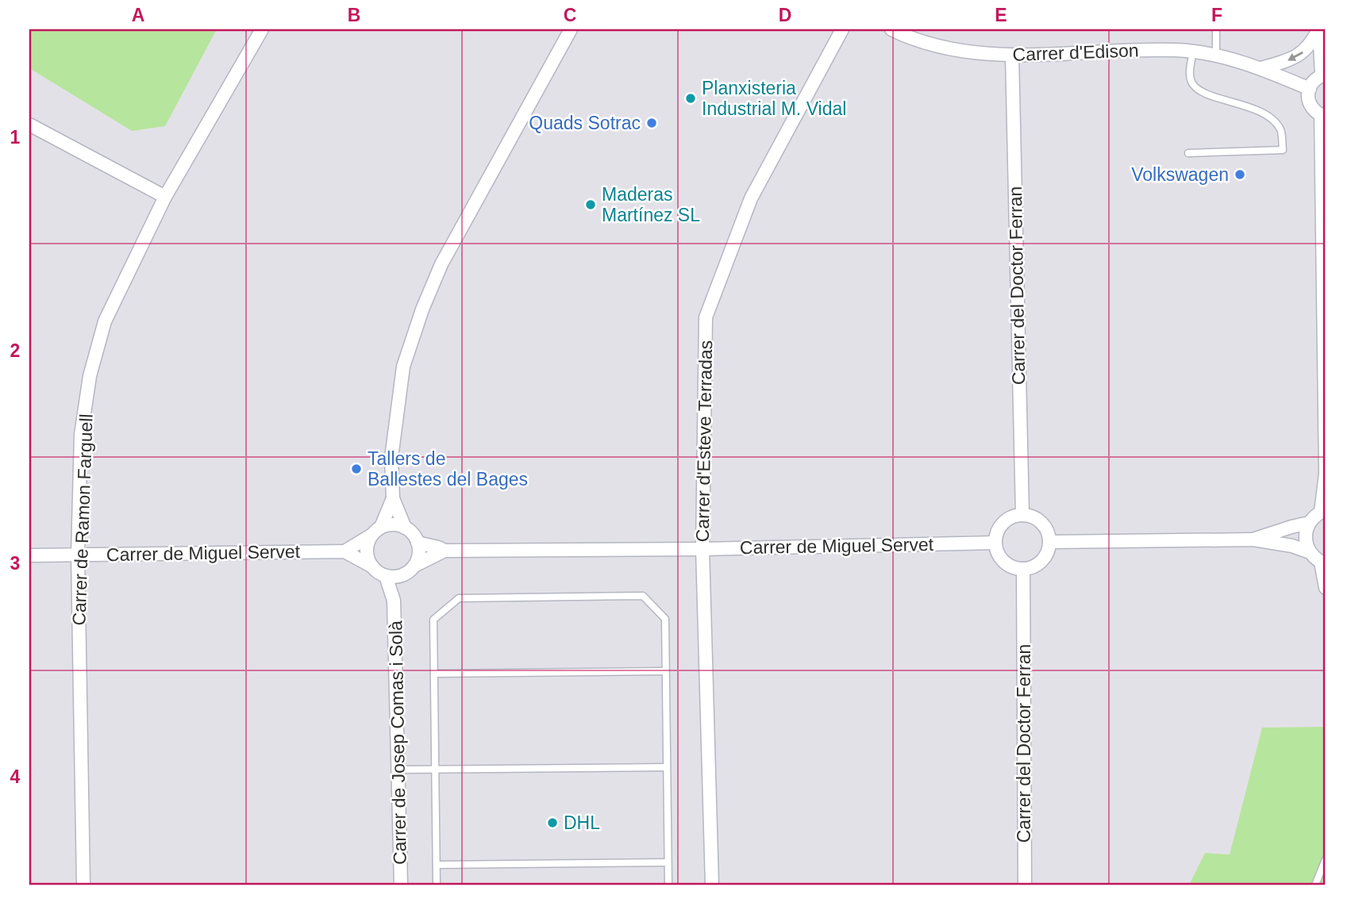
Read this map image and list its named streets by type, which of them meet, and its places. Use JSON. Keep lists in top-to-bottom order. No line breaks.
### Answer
{"streets":{"street":["Carrer d'Edison","Carrer del Doctor Ferran","Carrer d'Esteve Terradas","Carrer de Ramon Farguell","Carrer de Miguel Servet","Carrer de Josep Comas i Solà"]},"crossings":[["Carrer d'Edison","Carrer del Doctor Ferran"],["Carrer del Doctor Ferran","Carrer de Miguel Servet"],["Carrer d'Esteve Terradas","Carrer de Miguel Servet"],["Carrer de Ramon Farguell","Carrer de Miguel Servet"],["Carrer de Miguel Servet","Carrer de Josep Comas i Solà"]],"places":["Planxisteria Industrial M. Vidal","Quads Sotrac","Volkswagen","Maderas Martínez SL","Tallers de Ballestes del Bages","DHL"],"grid":{"columns":["A","B","C","D","E","F"],"rows":["1","2","3","4"]}}
